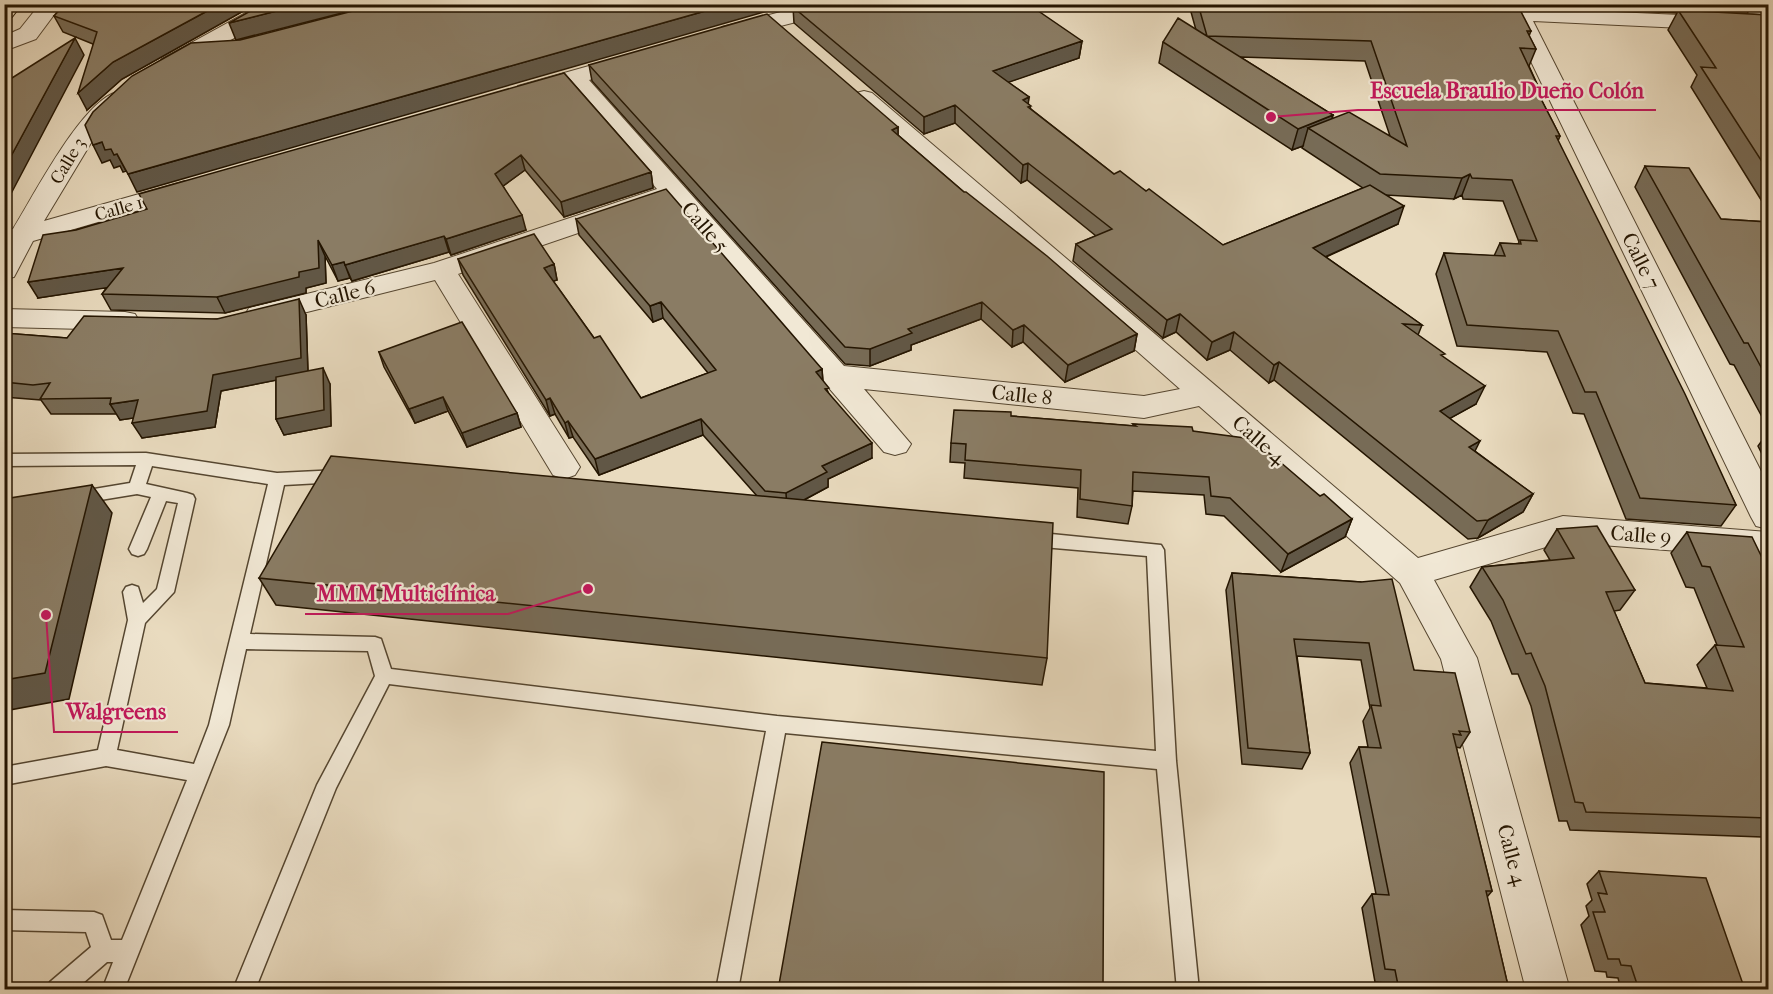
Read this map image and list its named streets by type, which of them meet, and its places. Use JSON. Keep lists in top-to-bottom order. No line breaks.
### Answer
{"streets":{"street":["Calle 3","Calle 1","Calle 5","Calle 7","Calle 6","Calle 8","Calle 4","Calle 9"]},"crossings":[["Calle 3","Calle 1"],["Calle 5","Calle 6"],["Calle 5","Calle 8"],["Calle 8","Calle 4"],["Calle 4","Calle 9"]],"places":["Escuela Braulio Dueño Colón","MMM Multiclínica","Walgreens"]}
